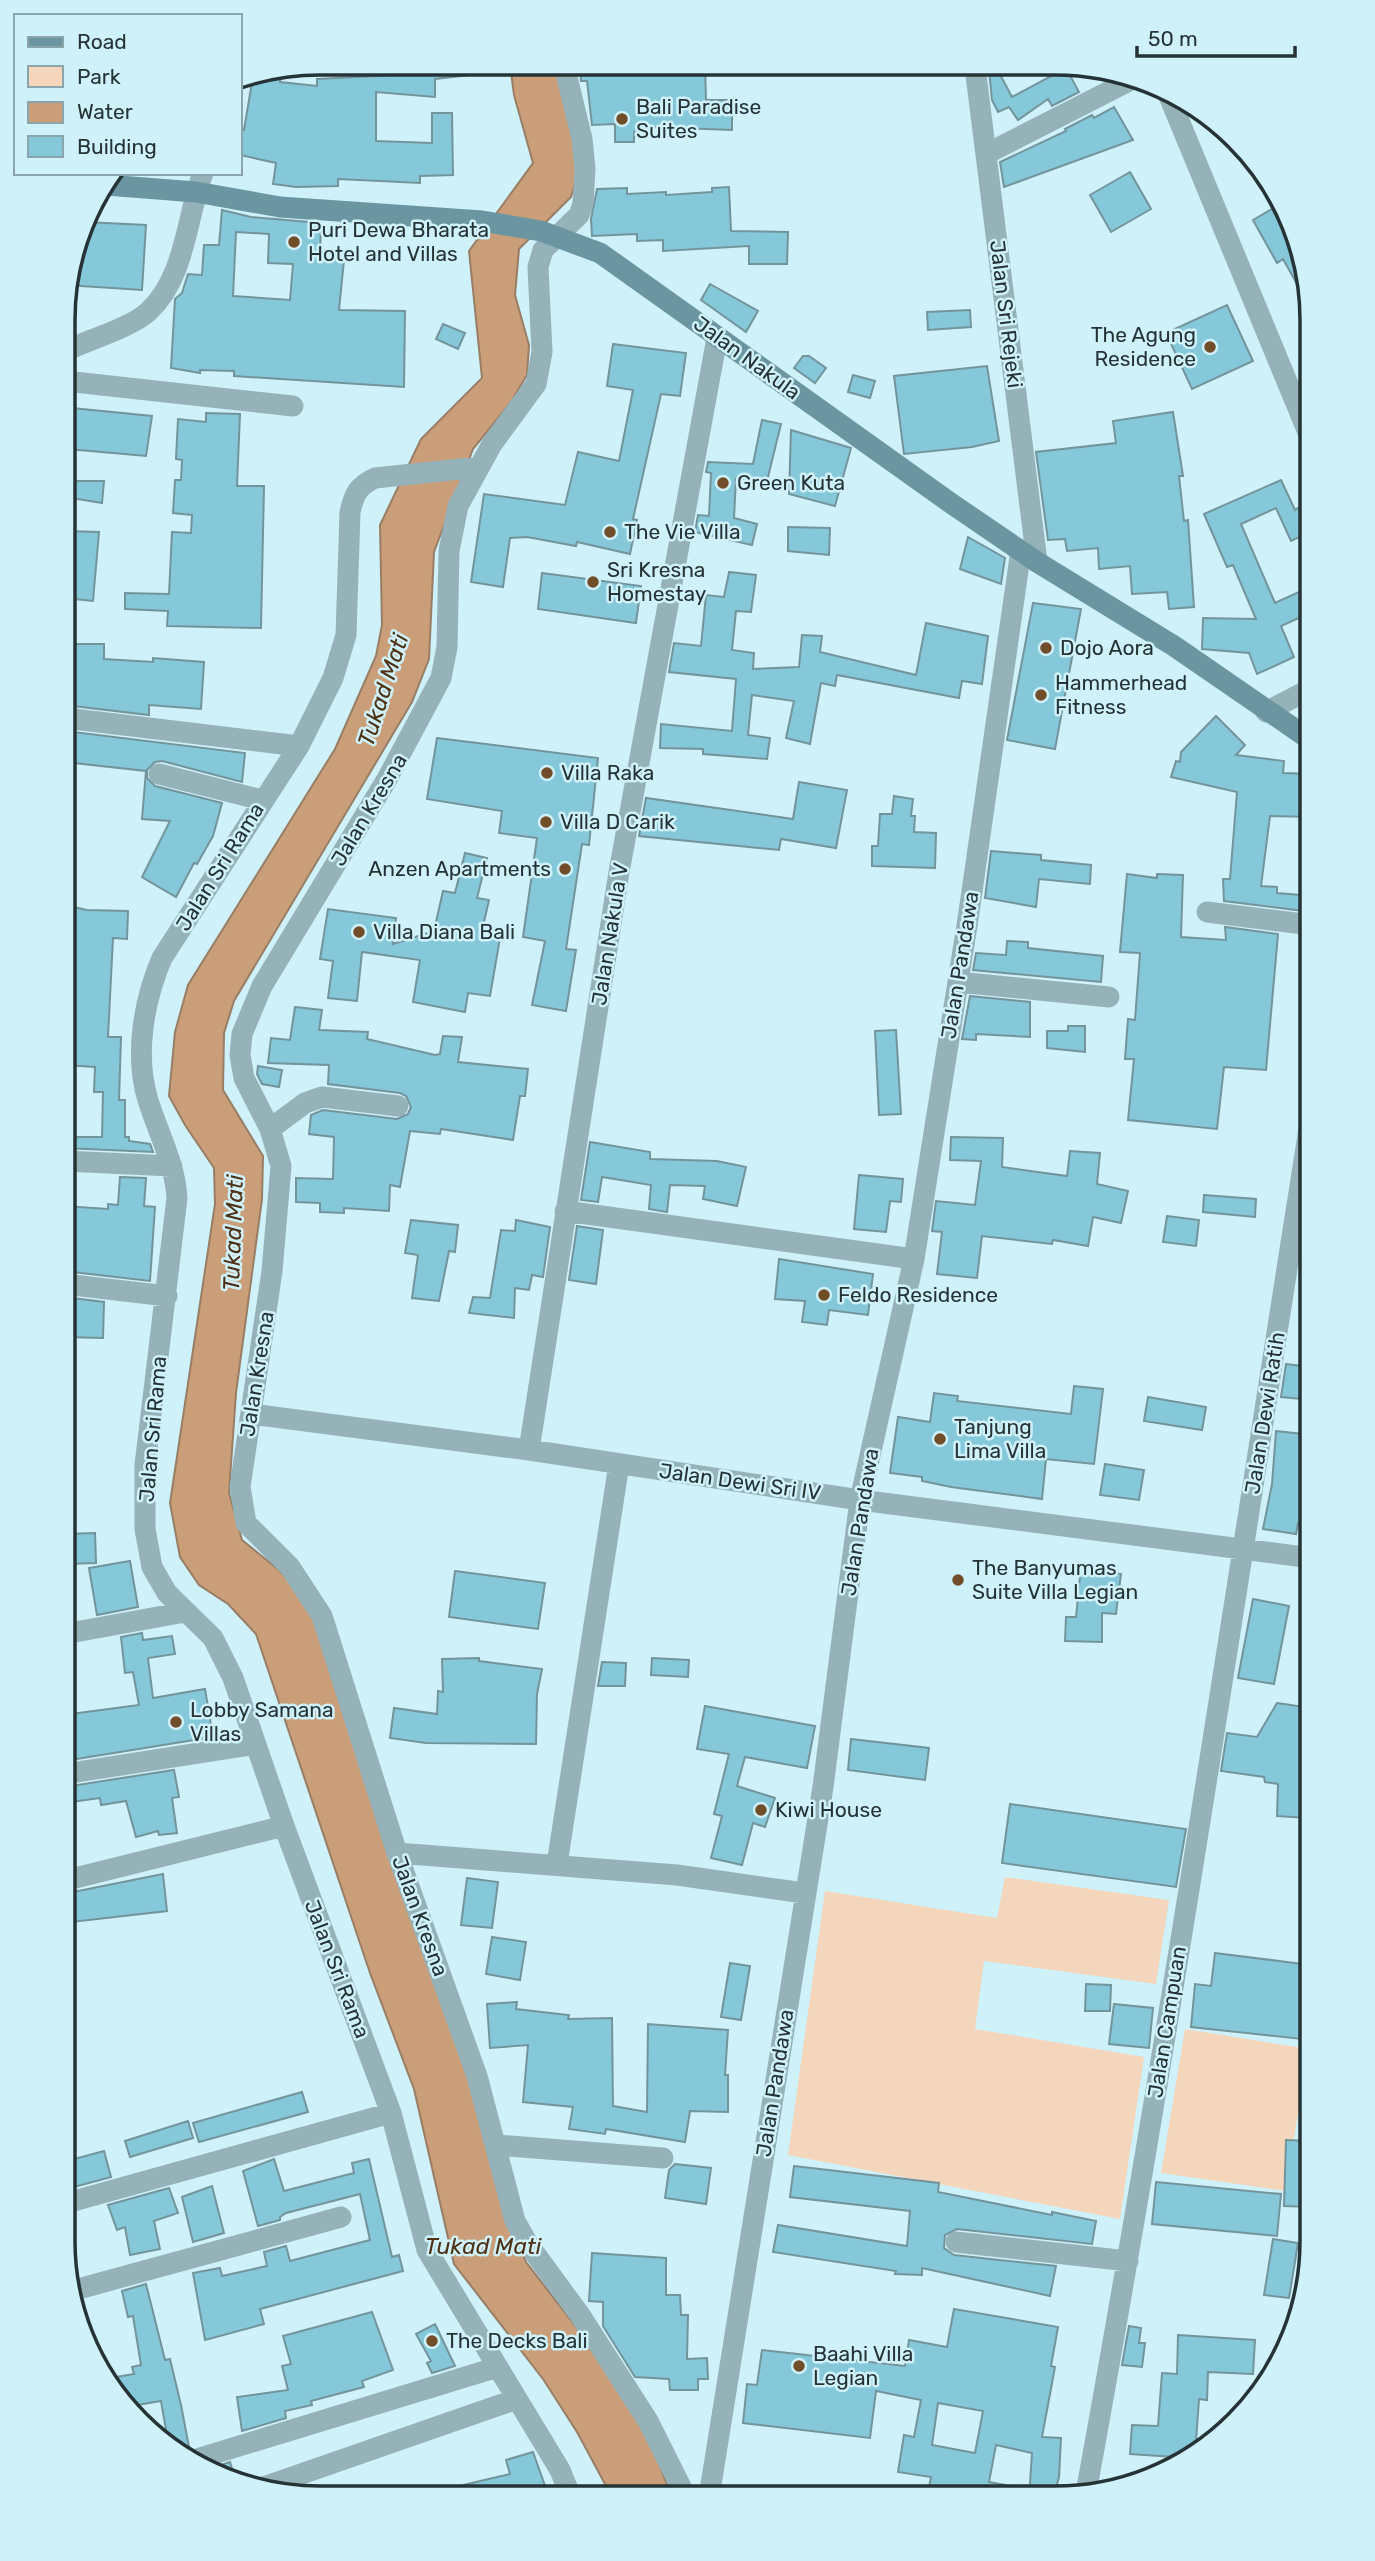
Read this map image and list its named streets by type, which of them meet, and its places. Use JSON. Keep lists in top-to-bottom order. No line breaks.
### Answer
{"streets":{"main road":["Jalan Nakula"],"street":["Jalan Sri Rejeki","Jalan Kresna","Jalan Sri Rama","Jalan Nakula V","Jalan Pandawa","Jalan Dewi Ratih","Jalan Dewi Sri IV","Jalan Campuan"]},"crossings":[["Jalan Sri Rejeki","Jalan Nakula"],["Jalan Sri Rejeki","Jalan Pandawa"],["Jalan Nakula","Jalan Kresna"],["Jalan Nakula","Jalan Nakula V"],["Jalan Nakula","Jalan Pandawa"],["Jalan Kresna","Jalan Sri Rama"],["Jalan Kresna","Jalan Dewi Sri IV"],["Jalan Nakula V","Jalan Dewi Sri IV"],["Jalan Pandawa","Jalan Dewi Sri IV"],["Jalan Dewi Ratih","Jalan Dewi Sri IV"],["Jalan Dewi Ratih","Jalan Campuan"],["Jalan Dewi Sri IV","Jalan Campuan"]],"water":["Tukad Mati"],"places":["Bali Paradise Suites","Puri Dewa Bharata Hotel and Villas","The Agung Residence","Green Kuta","The Vie Villa","Sri Kresna Homestay","Dojo Aora","Hammerhead Fitness","Villa Raka","Villa D Carik","Anzen Apartments","Villa Diana Bali","Feldo Residence","Tanjung Lima Villa","The Banyumas Suite Villa Legian","Lobby Samana Villas","Kiwi House","The Decks Bali","Baahi Villa Legian"],"legend":["Road","Park","Water","Building"],"scale_bar":"50 m"}
